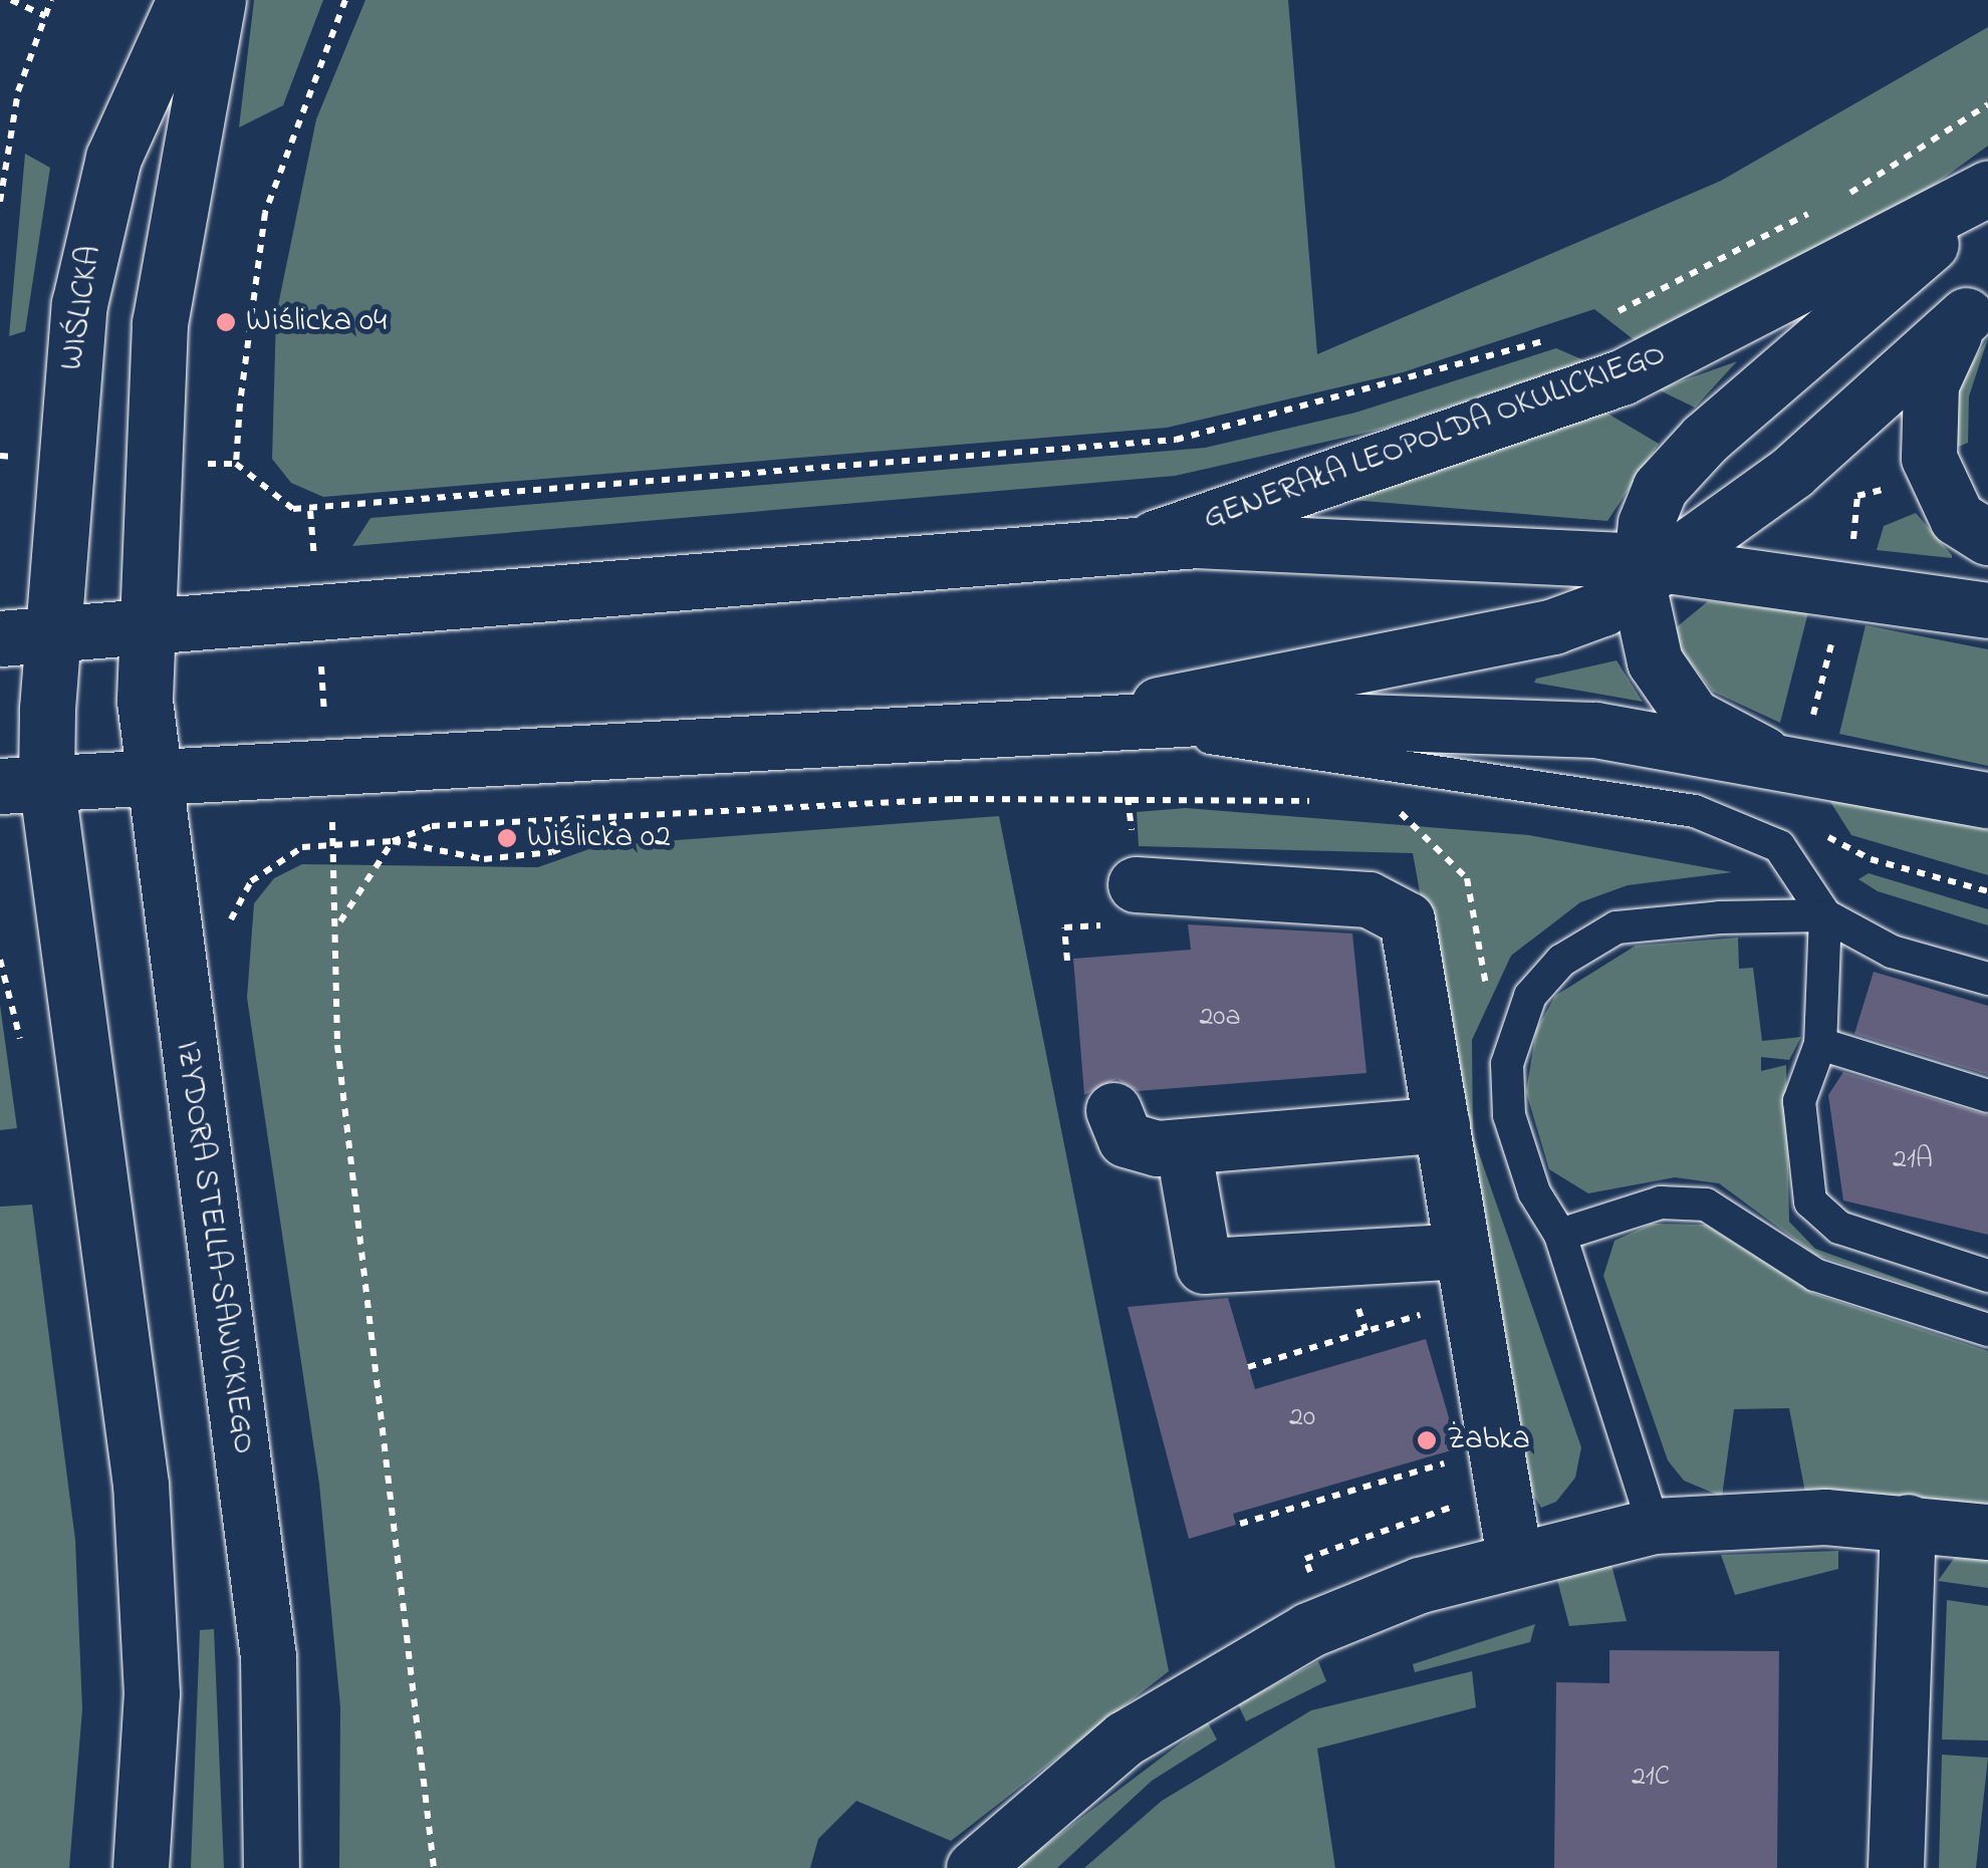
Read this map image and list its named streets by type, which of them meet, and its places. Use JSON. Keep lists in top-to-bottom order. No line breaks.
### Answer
{"streets":{"main road":["WIŚLICKA","GENERAŁA LEOPOLDA OKULICKIEGO","IZYDORA STELLA-SAWICKIEGO"]},"places":["Wiślicka 04","Wiślicka 02","Żabka"],"house_numbers":["20a","21A","20","21C"]}
